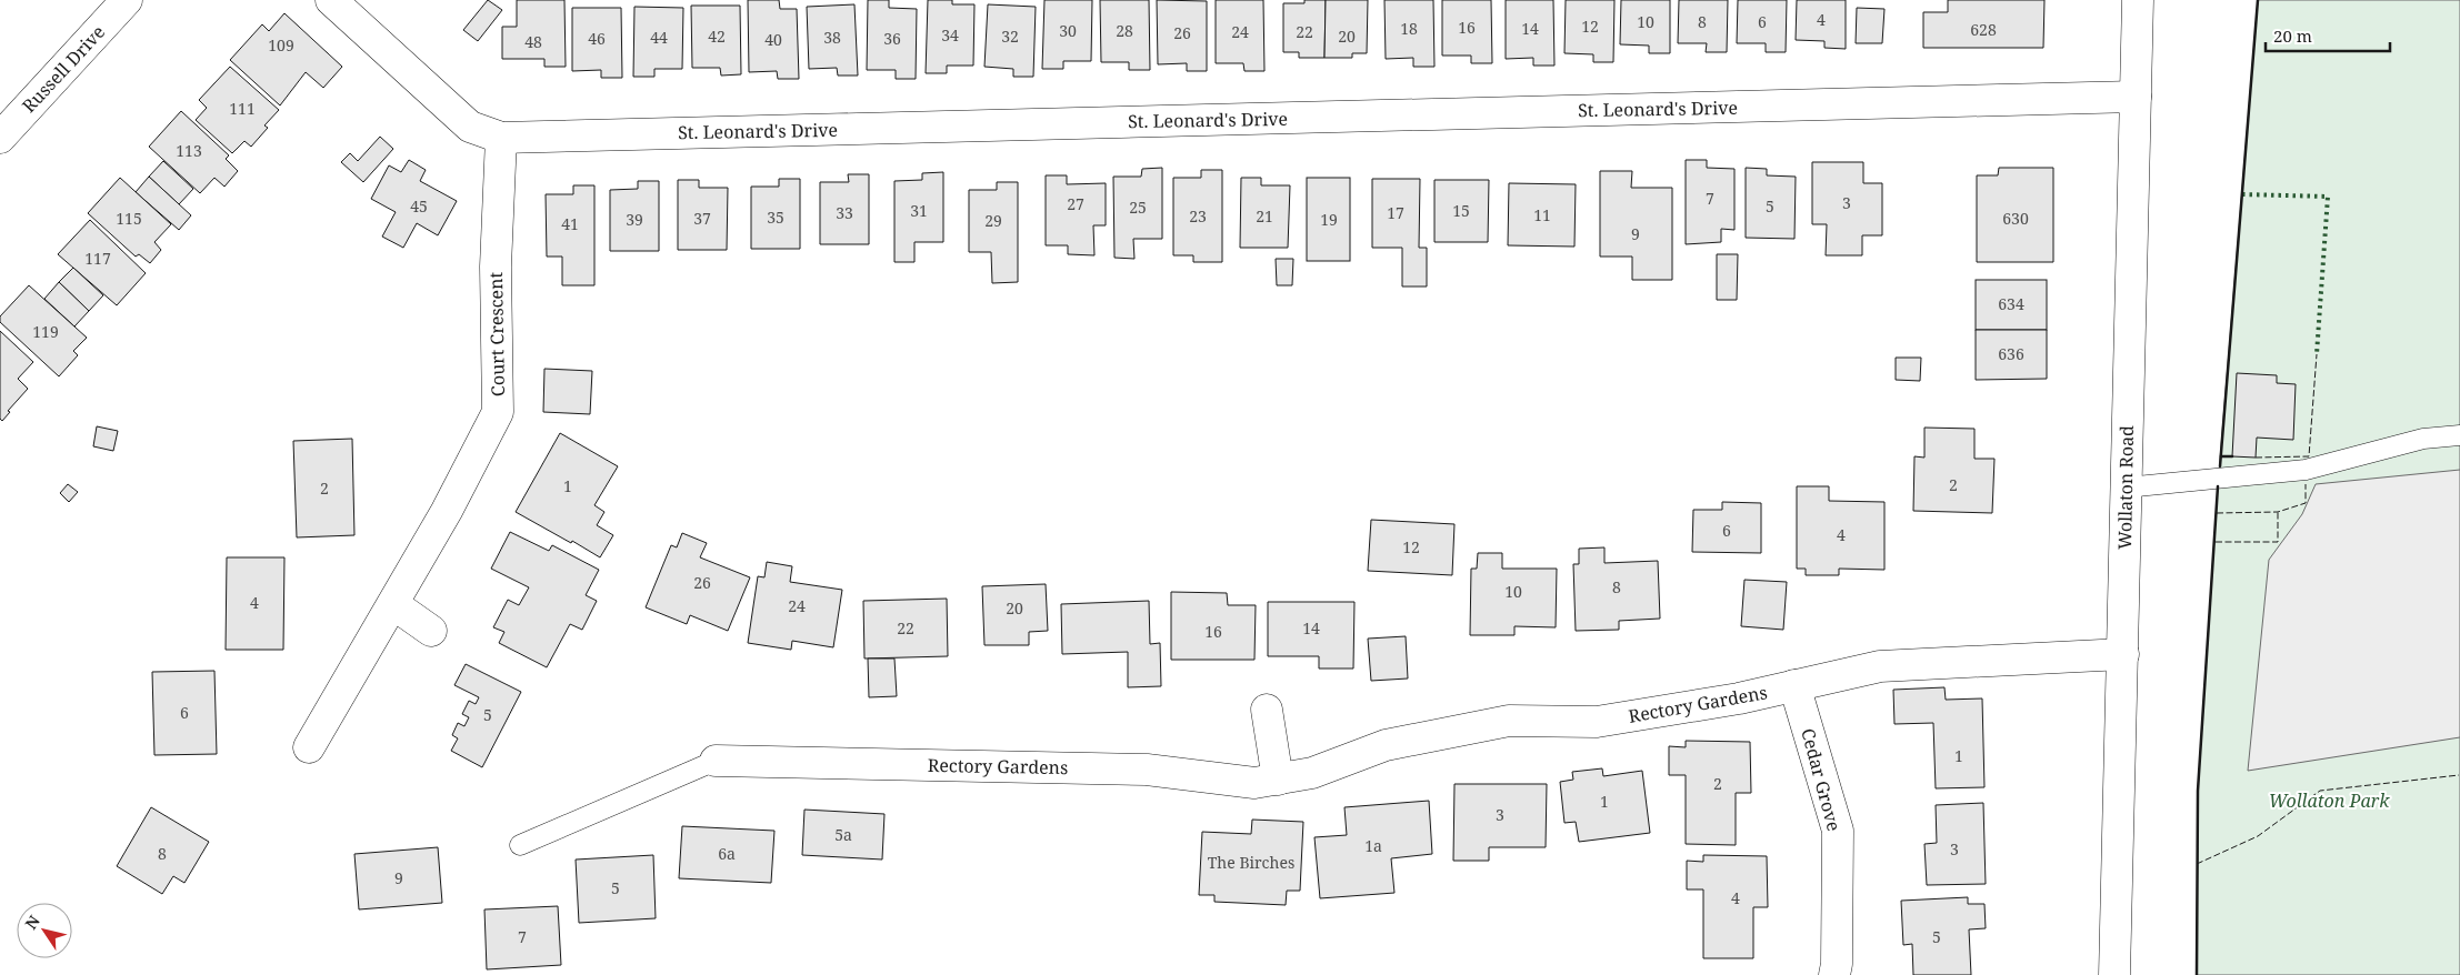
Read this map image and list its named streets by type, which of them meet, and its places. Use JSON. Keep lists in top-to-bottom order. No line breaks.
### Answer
{"streets":{"street":["Russell Drive","St. Leonard's Drive","Court Crescent","Wollaton Road","Rectory Gardens","Cedar Grove"]},"crossings":[["St. Leonard's Drive","Court Crescent"],["St. Leonard's Drive","Wollaton Road"],["Wollaton Road","Rectory Gardens"],["Rectory Gardens","Cedar Grove"]],"parks":["Wollaton Park"],"house_numbers":["4","10","8","6","12","16","18","14","628","30","28","24","22","26","34","42","32","20","44","38","46","36","40","48","109","111","113","7","3","27","45","5","25","31","15","33","17","11","23","21","35","115","37","630","39","19","29","41","9","117","634","119","636","2","1","2","6","4","12","26","8","10","4","24","20","22","14","16","6","5","1","2","1","3","5a","1a","3","8","6a","The Birches","9","5","4","7","5"],"scale_bar":"20 m","north":"top left"}
